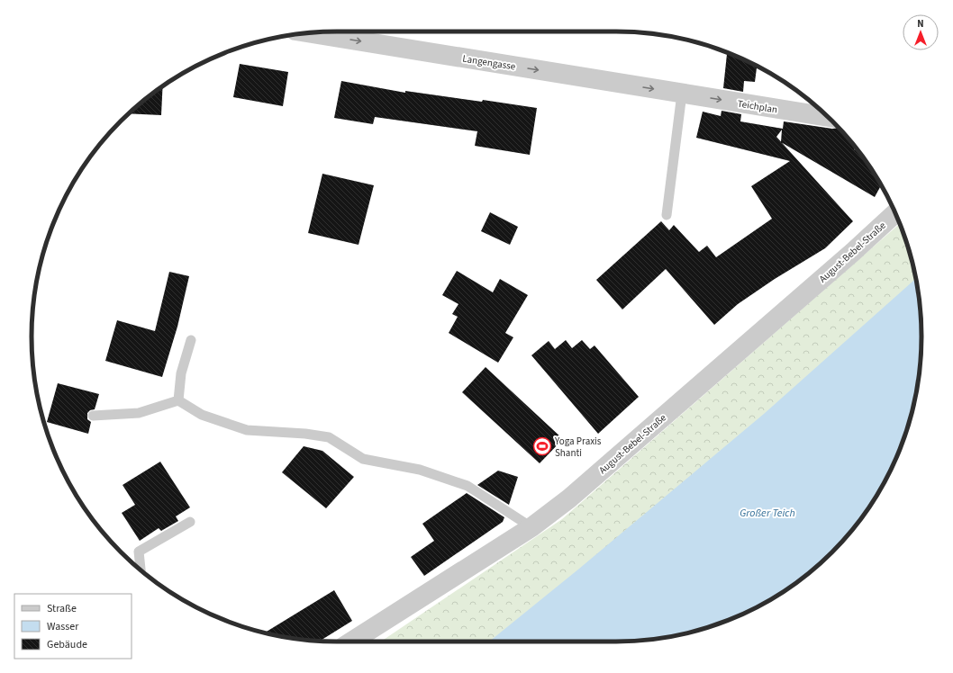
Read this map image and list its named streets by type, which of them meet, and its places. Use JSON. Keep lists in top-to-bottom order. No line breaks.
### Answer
{"streets":{"street":["Langengasse","Teichplan","August-Bebel-Straße"]},"crossings":[["Langengasse","Teichplan"]],"one_way":["Langengasse","Teichplan"],"water":["Großer Teich"],"places":{"sports":["Yoga Praxis Shanti"]},"legend":["Straße","Wasser","Gebäude"],"north":"top"}
